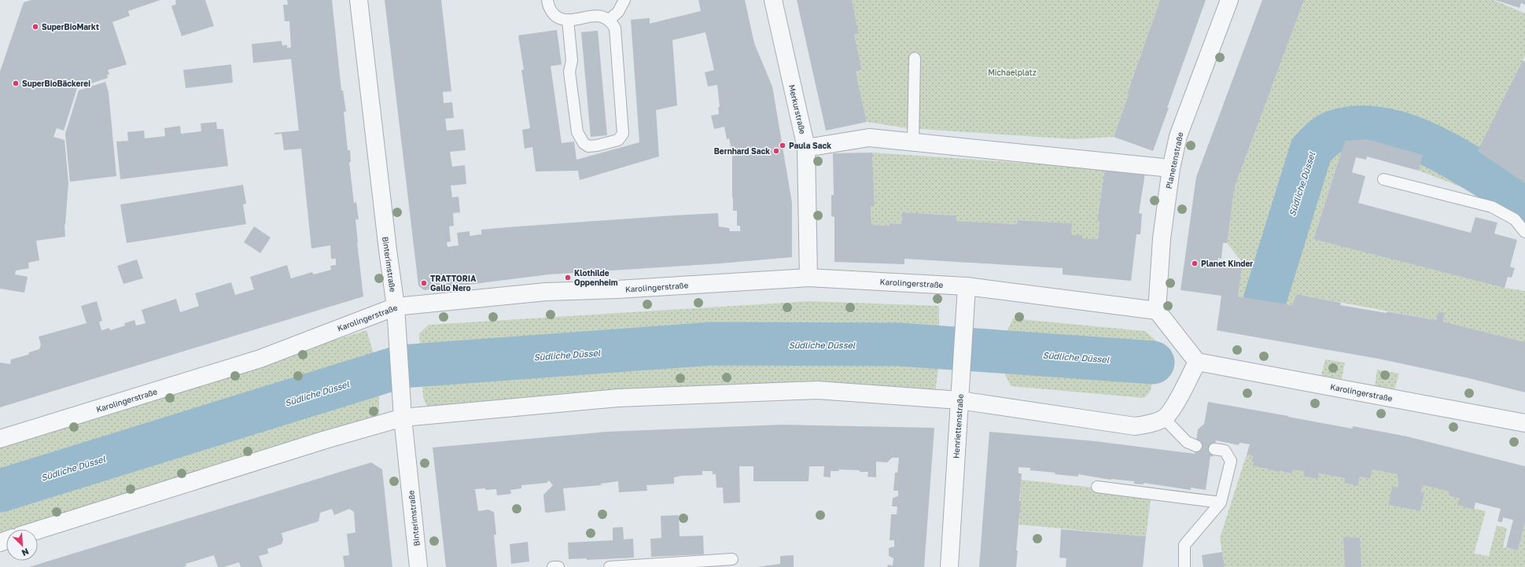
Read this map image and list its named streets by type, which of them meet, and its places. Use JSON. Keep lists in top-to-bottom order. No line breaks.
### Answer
{"streets":{"street":["Merkurstraße","Planetenstraße","Binterimstraße","Karolingerstraße","Henriettenstraße"]},"crossings":[["Merkurstraße","Karolingerstraße"],["Planetenstraße","Karolingerstraße"],["Binterimstraße","Karolingerstraße"],["Karolingerstraße","Henriettenstraße"]],"water":["Südliche Düssel"],"parks":["Michaelplatz"],"places":["SuperBioMarkt","SuperBioBäckerei","Paula Sack","Bernhard Sack","Planet Kinder","Klothilde Oppenheim","TRATTORIA Gallo Nero"],"north":"bottom right"}
